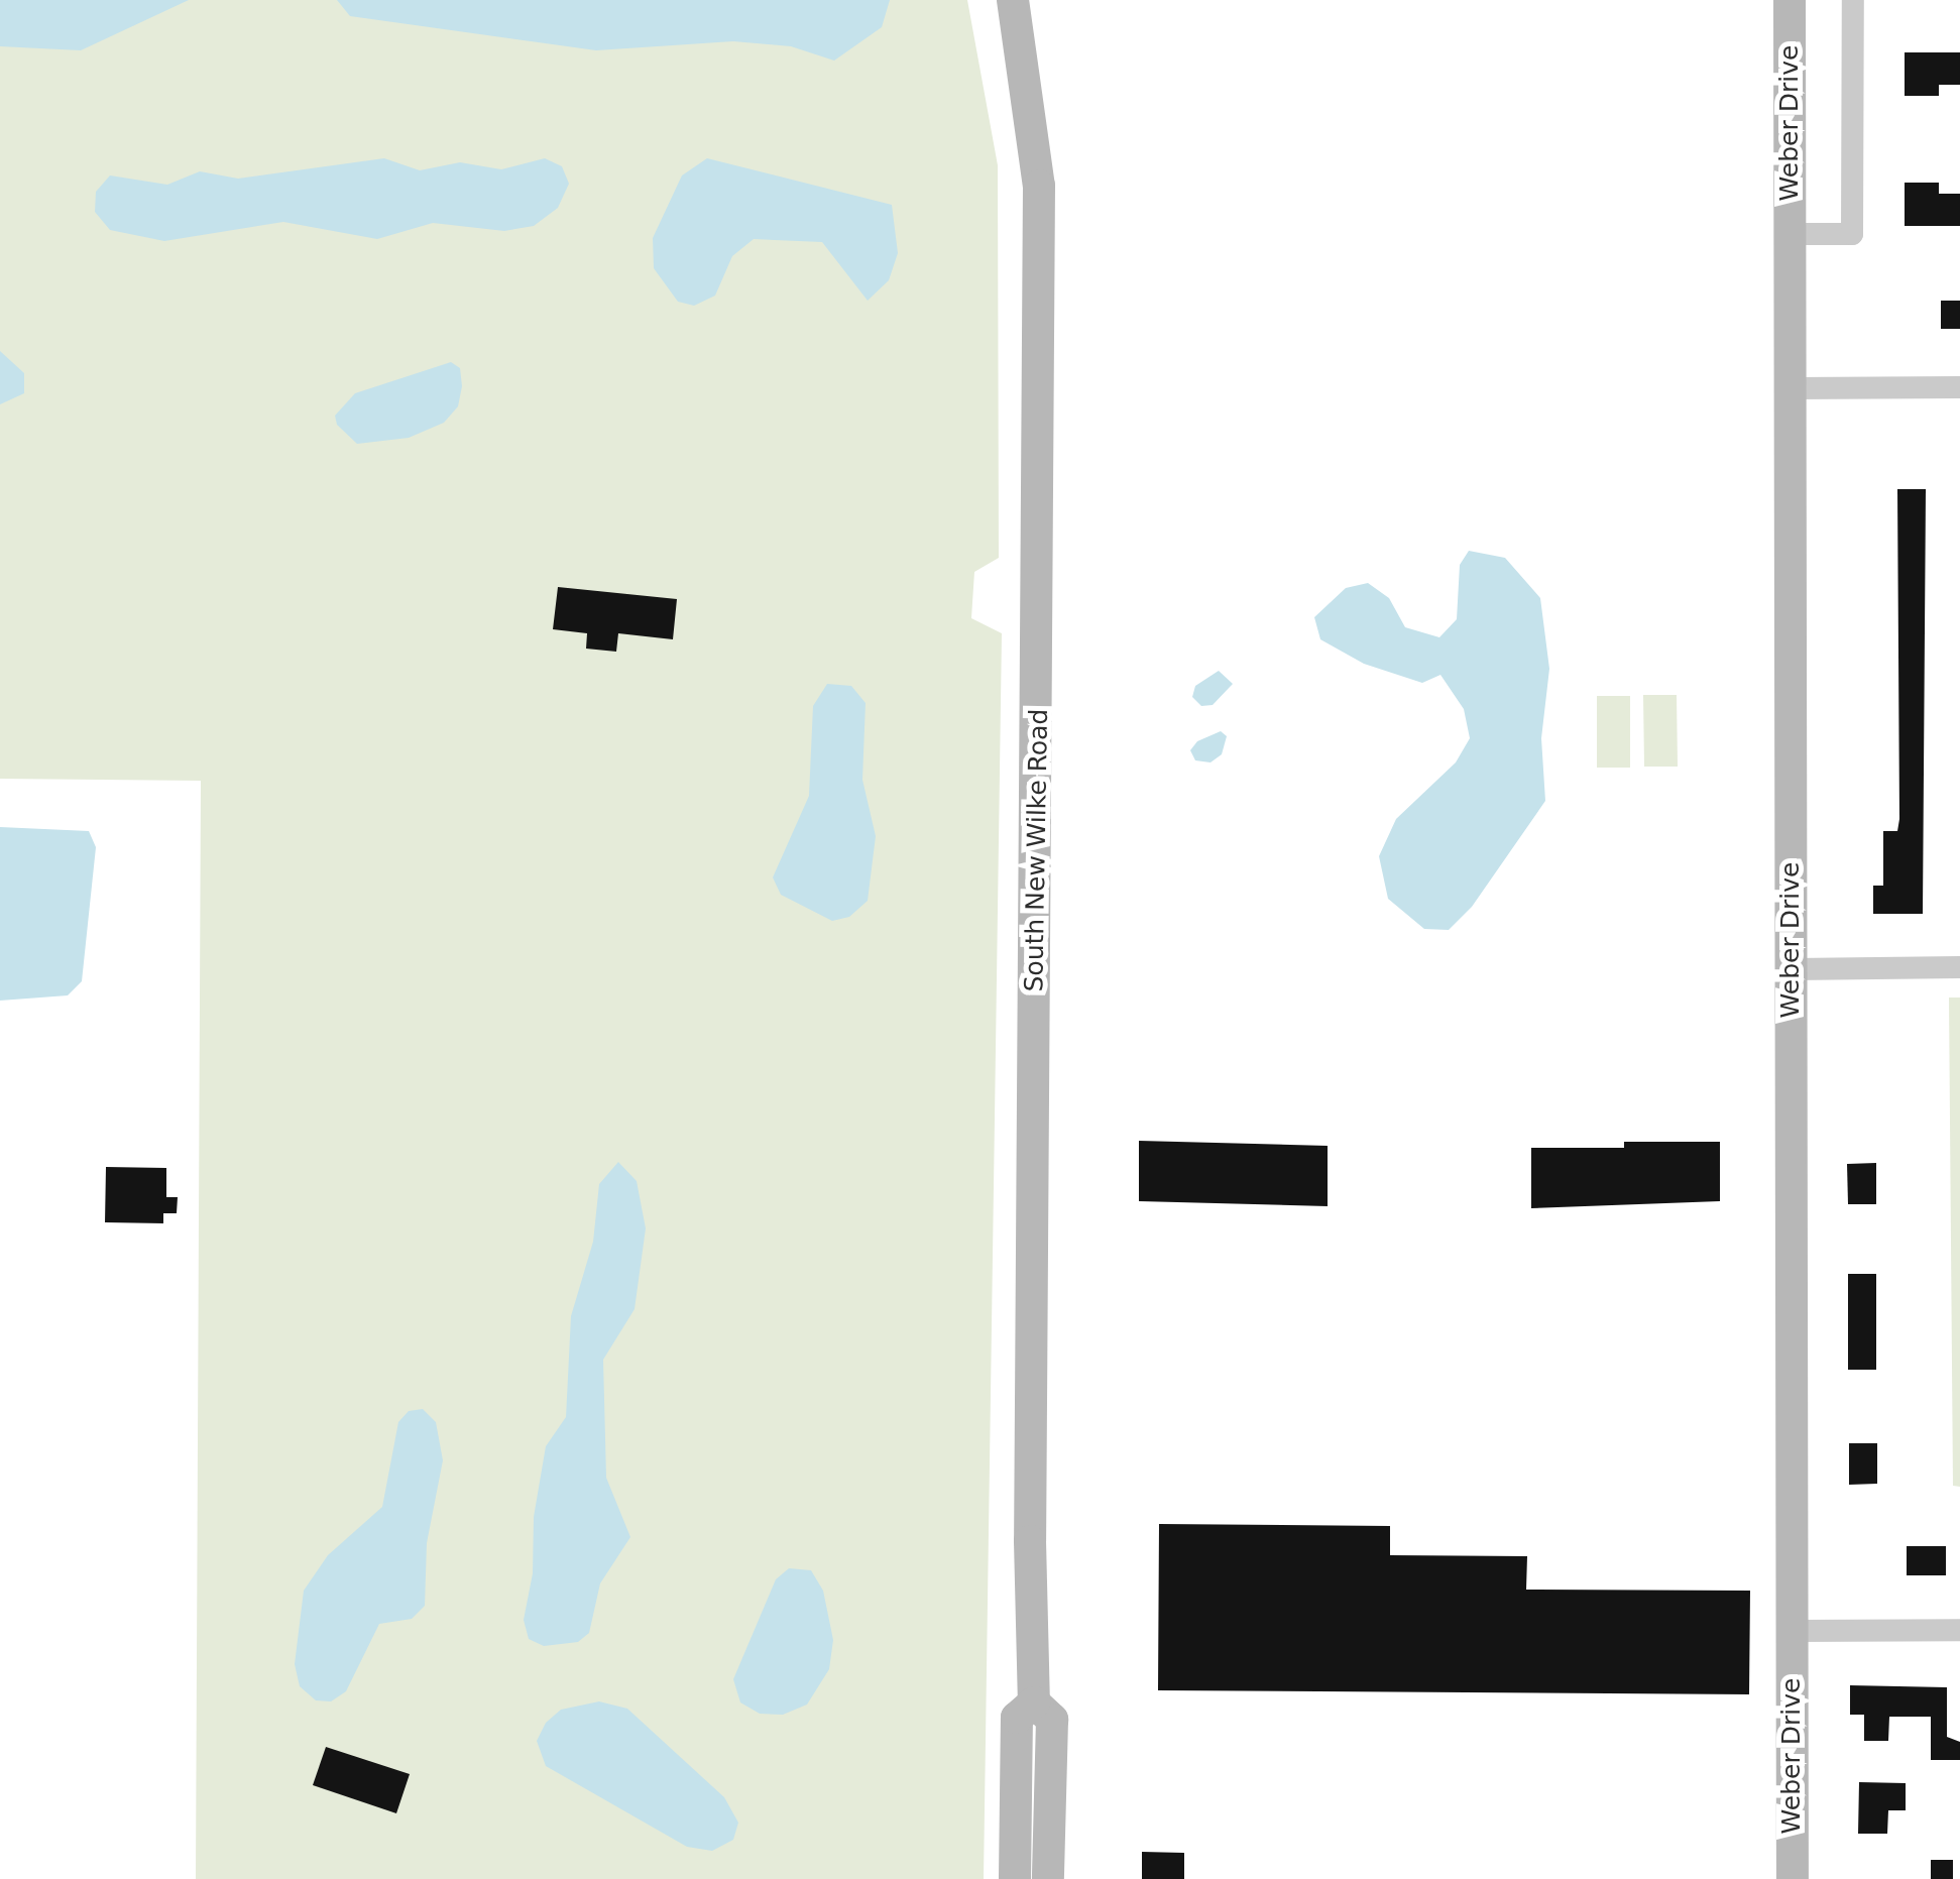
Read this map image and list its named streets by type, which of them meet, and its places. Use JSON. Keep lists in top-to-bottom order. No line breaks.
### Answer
{"streets":{"main road":["Weber Drive","South New Wilke Road"]}}
